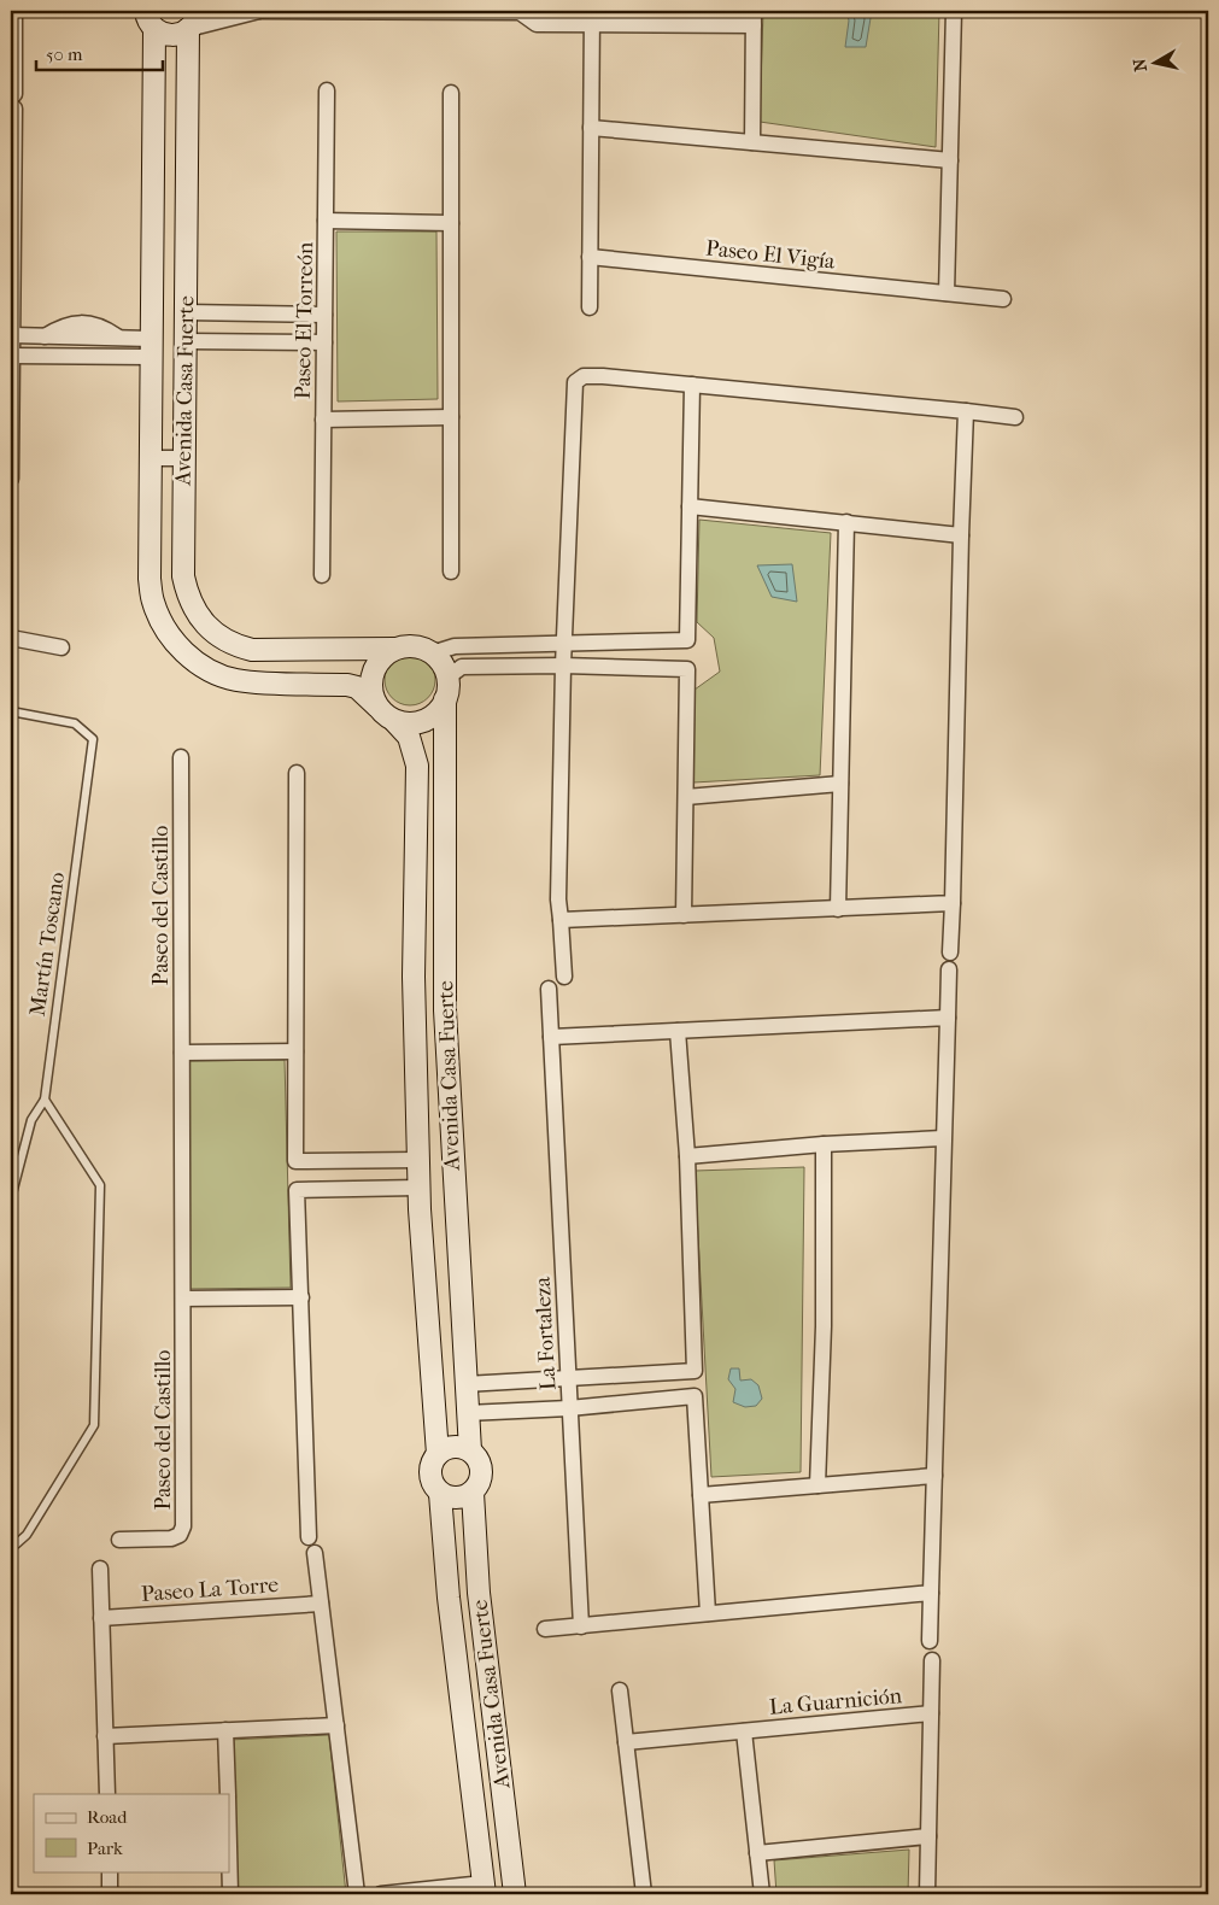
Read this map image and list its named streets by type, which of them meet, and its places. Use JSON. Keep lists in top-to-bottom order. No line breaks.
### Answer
{"streets":{"street":["Paseo El Vigía","Paseo El Torreón","Avenida Casa Fuerte","Paseo del Castillo","La Fortaleza","Paseo La Torre","La Guarnición"],"lane":["Martín Toscano"]},"legend":["Road","Park"],"scale_bar":"50 m","north":"left"}
